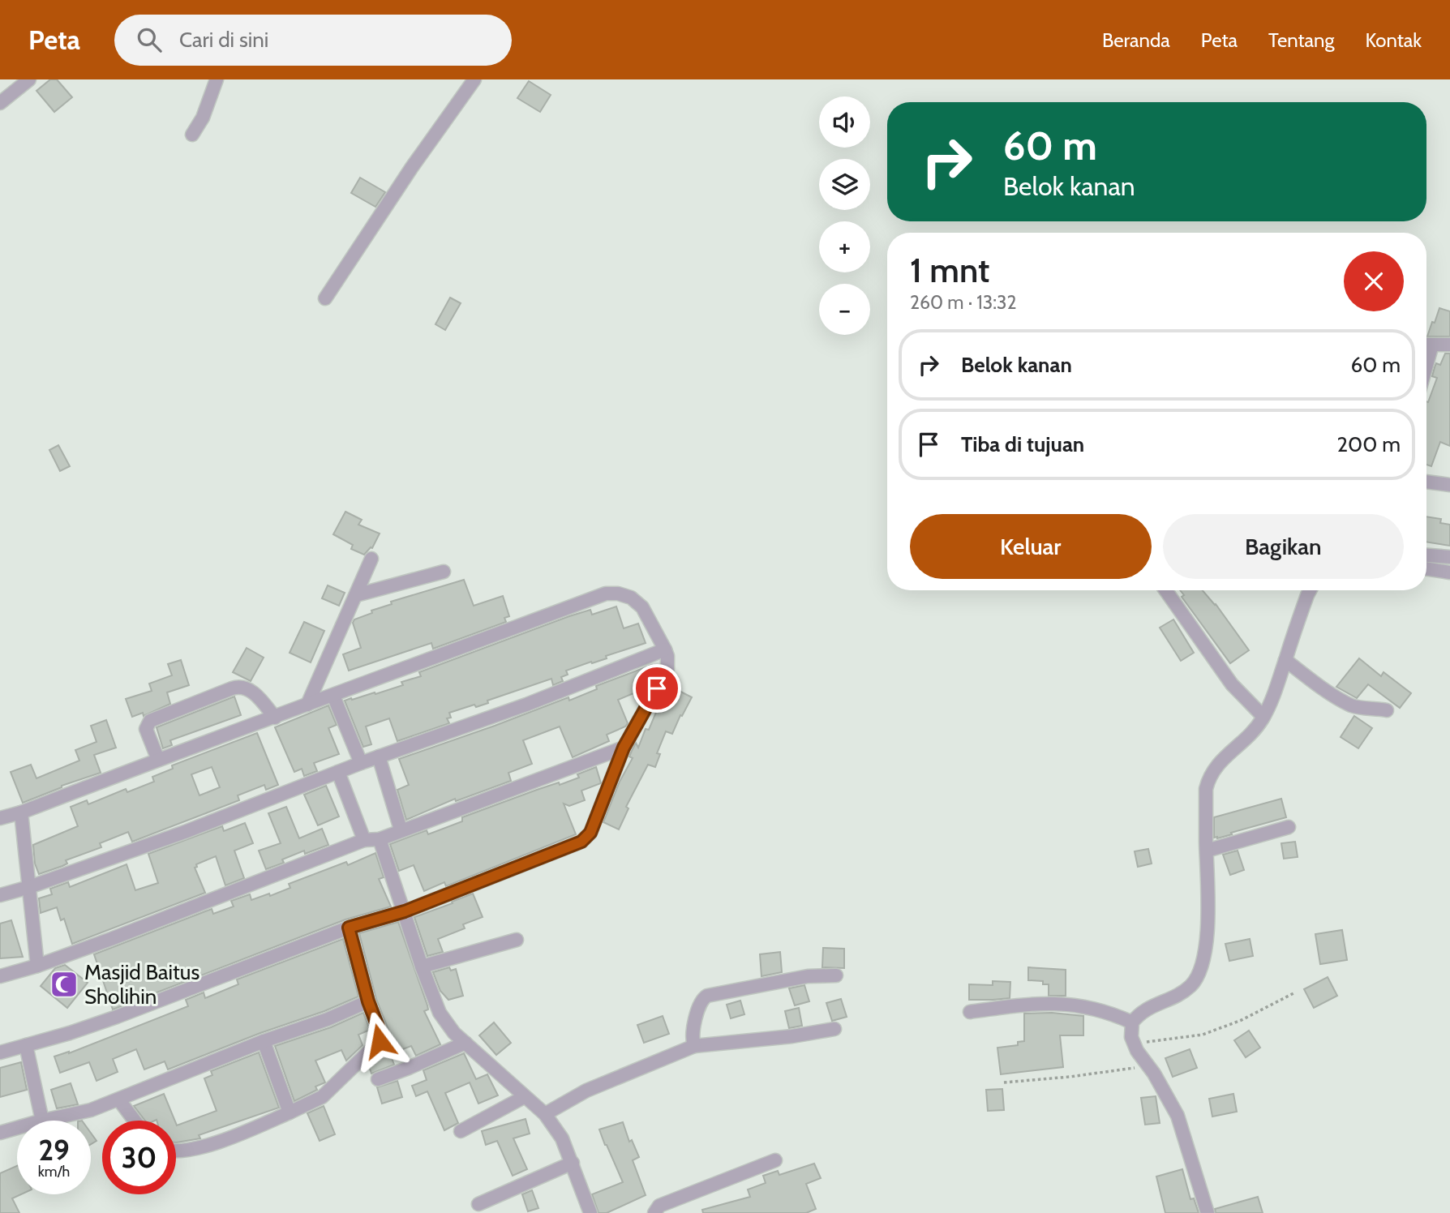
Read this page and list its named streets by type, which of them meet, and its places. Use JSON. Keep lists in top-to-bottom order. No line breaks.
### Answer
{"places":{"mosque":["Masjid Baitus Sholihin"]},"page":{"header":"Peta","search":"Cari di sini","nav":["Beranda","Peta","Tentang","Kontak"],"map_buttons":["+","−"],"turn":["60 m","Belok kanan"],"heading":["1 mnt","260 m · 13:32"],"list":[{"name":"Belok kanan","value":"60 m"},{"name":"Tiba di tujuan","value":"200 m"}],"buttons":["Keluar","Bagikan"],"speed":"29 km/h","limit":"30"}}
